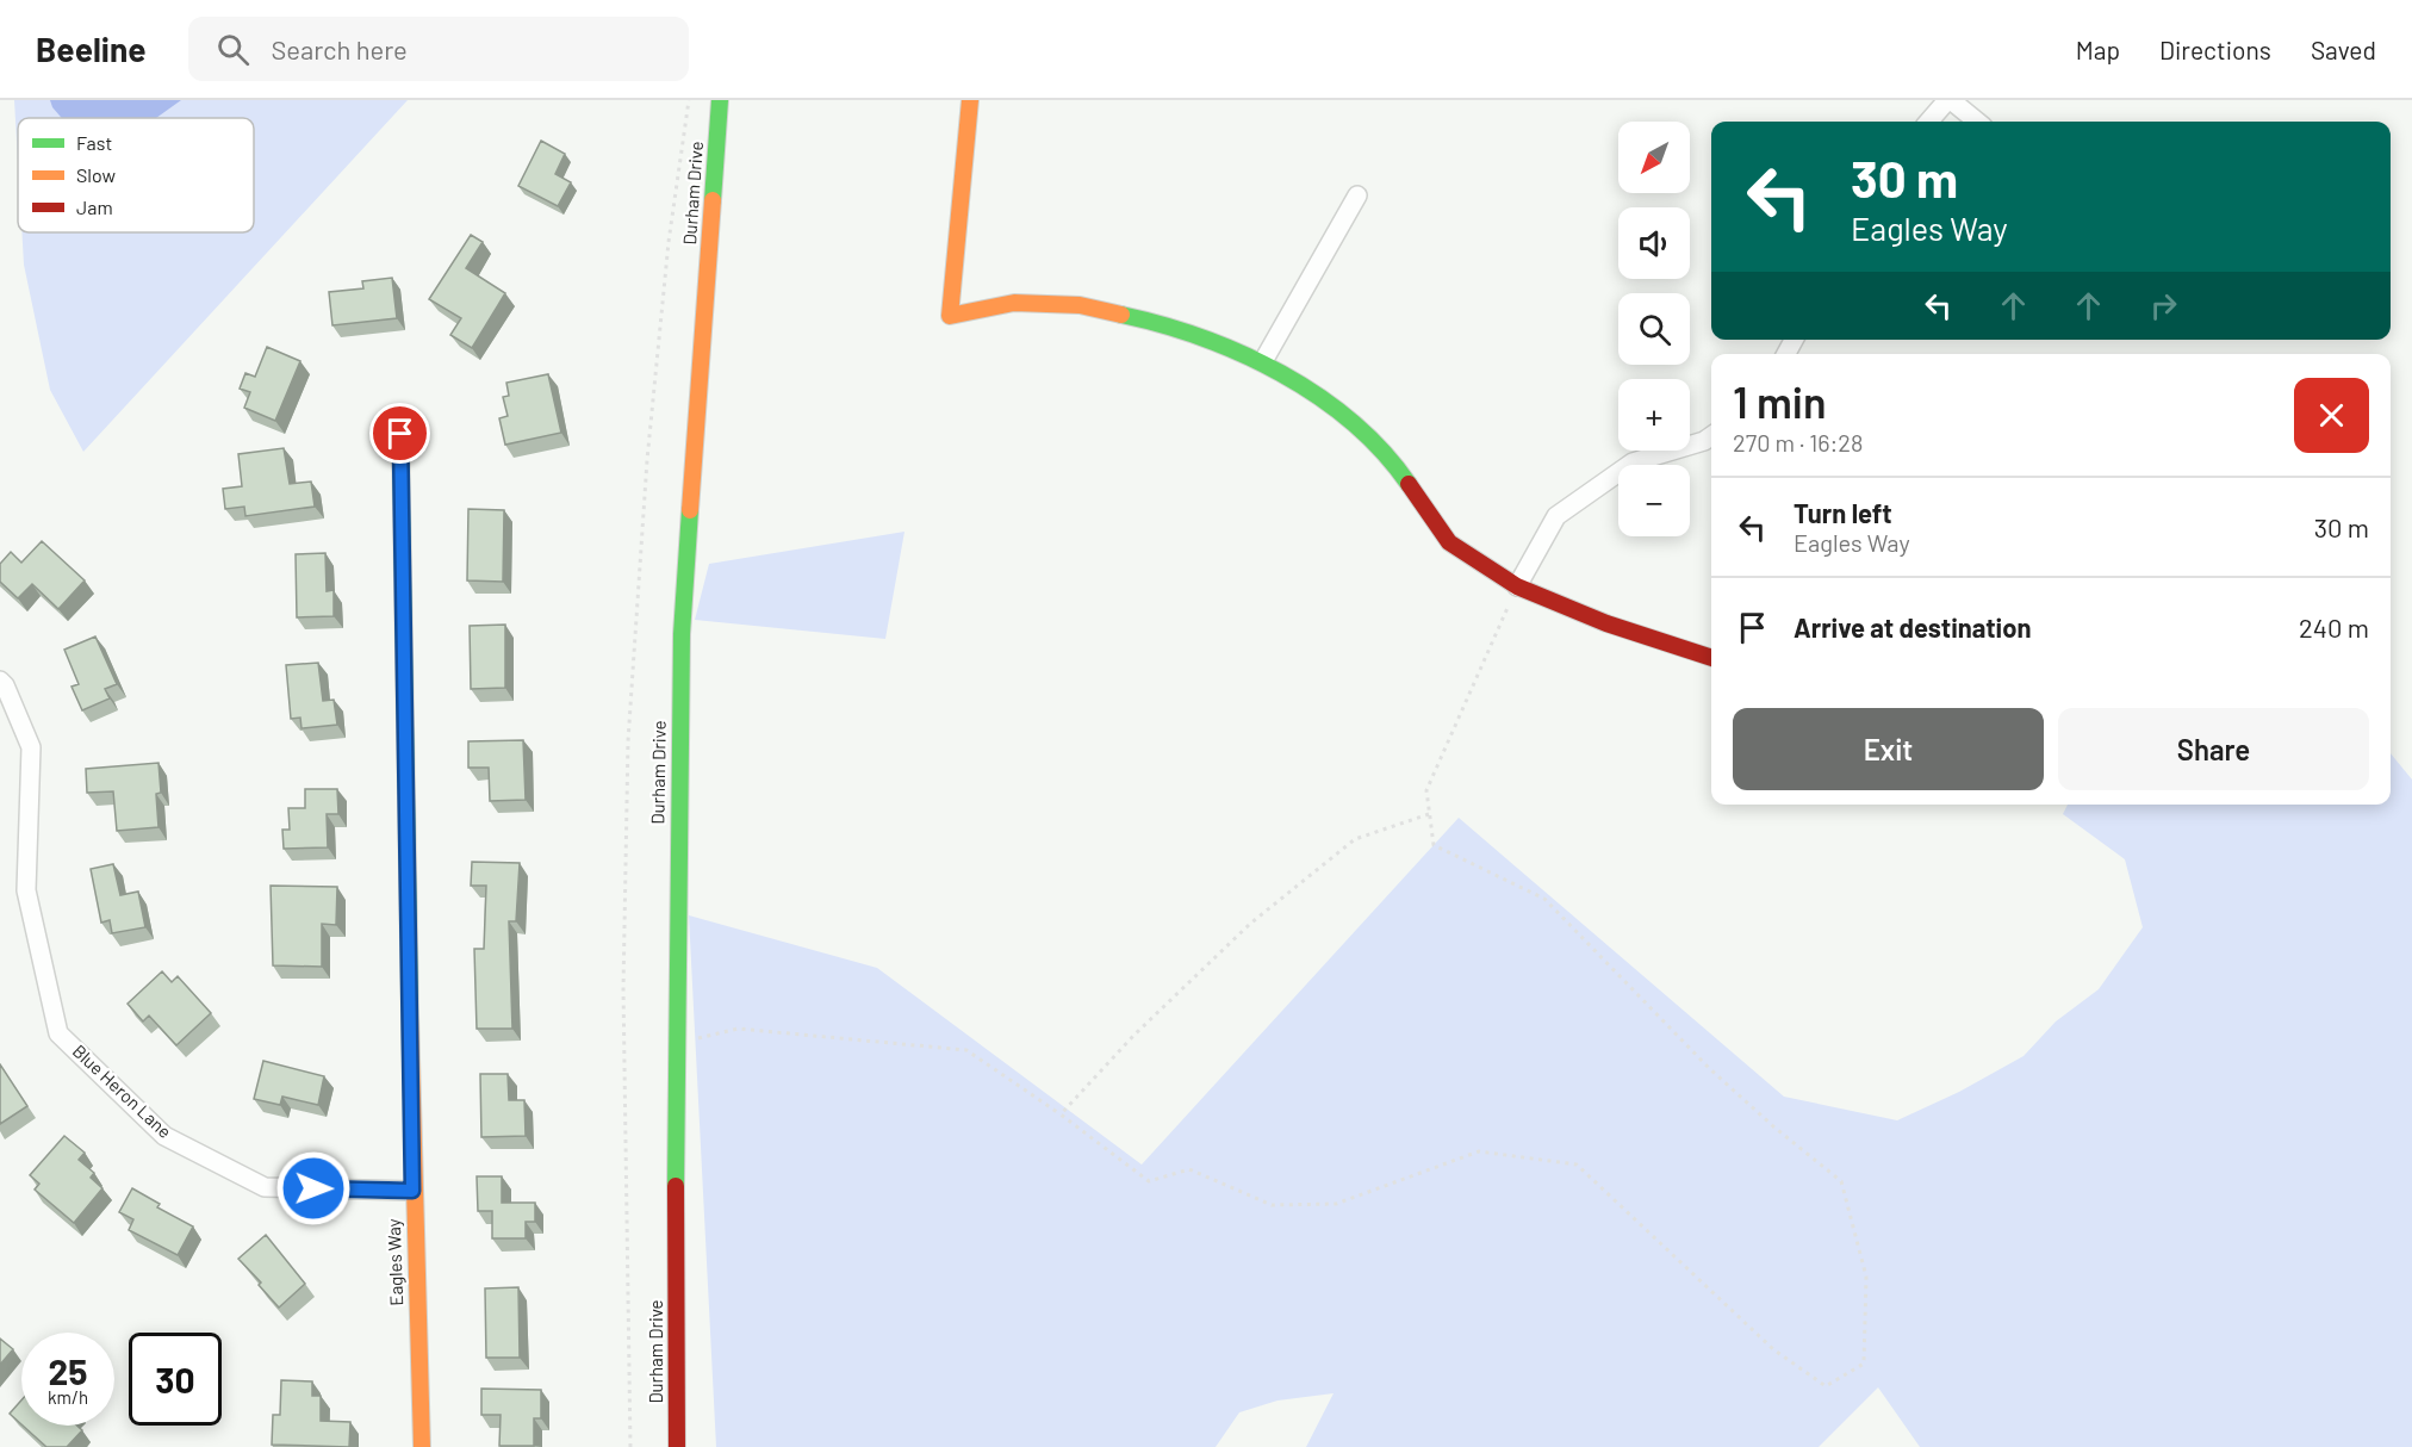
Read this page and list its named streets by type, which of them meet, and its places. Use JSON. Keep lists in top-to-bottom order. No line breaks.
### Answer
{"streets":{"street":["Durham Drive","Blue Heron Lane","Eagles Way"]},"crossings":[["Blue Heron Lane","Eagles Way"]],"legend":["Fast","Slow","Jam"],"north":"bottom left","page":{"header":"Beeline","search":"Search here","nav":["Map","Directions","Saved"],"map_buttons":["+","−"],"turn":["30 m","Eagles Way"],"heading":["1 min","270 m · 16:28"],"list":[{"name":"Turn left","note":"Eagles Way","value":"30 m"},{"name":"Arrive at destination","value":"240 m"}],"buttons":["Exit","Share"],"speed":"25 km/h","limit":"30"}}
